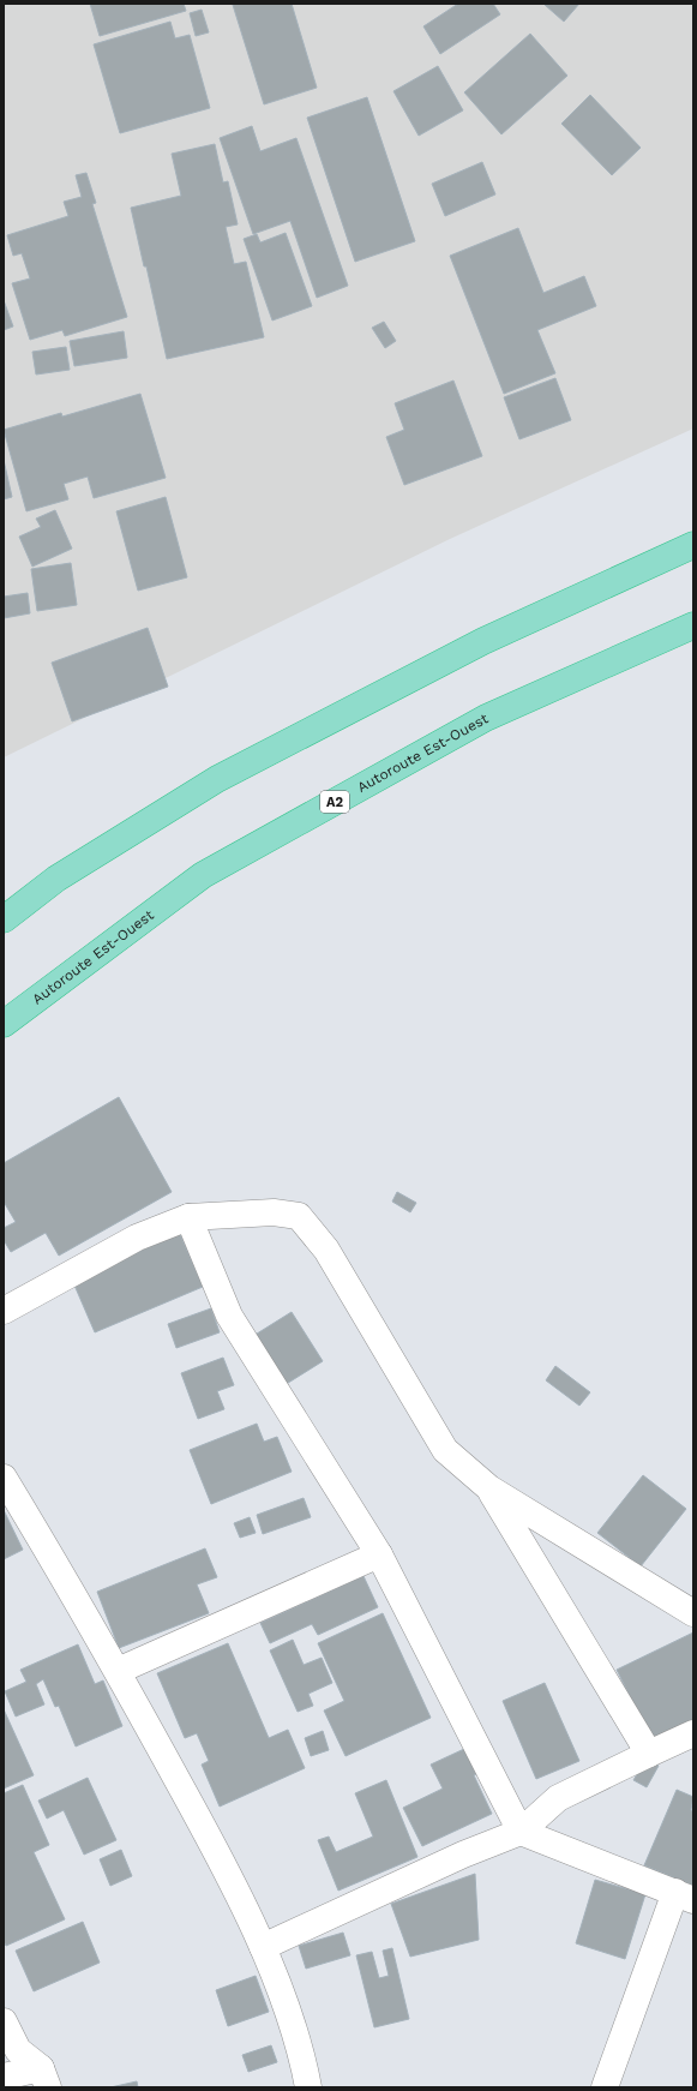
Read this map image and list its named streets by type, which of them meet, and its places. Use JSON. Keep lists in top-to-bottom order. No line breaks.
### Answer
{"streets":{"highway":["Autoroute Est-Ouest","A2"]}}
